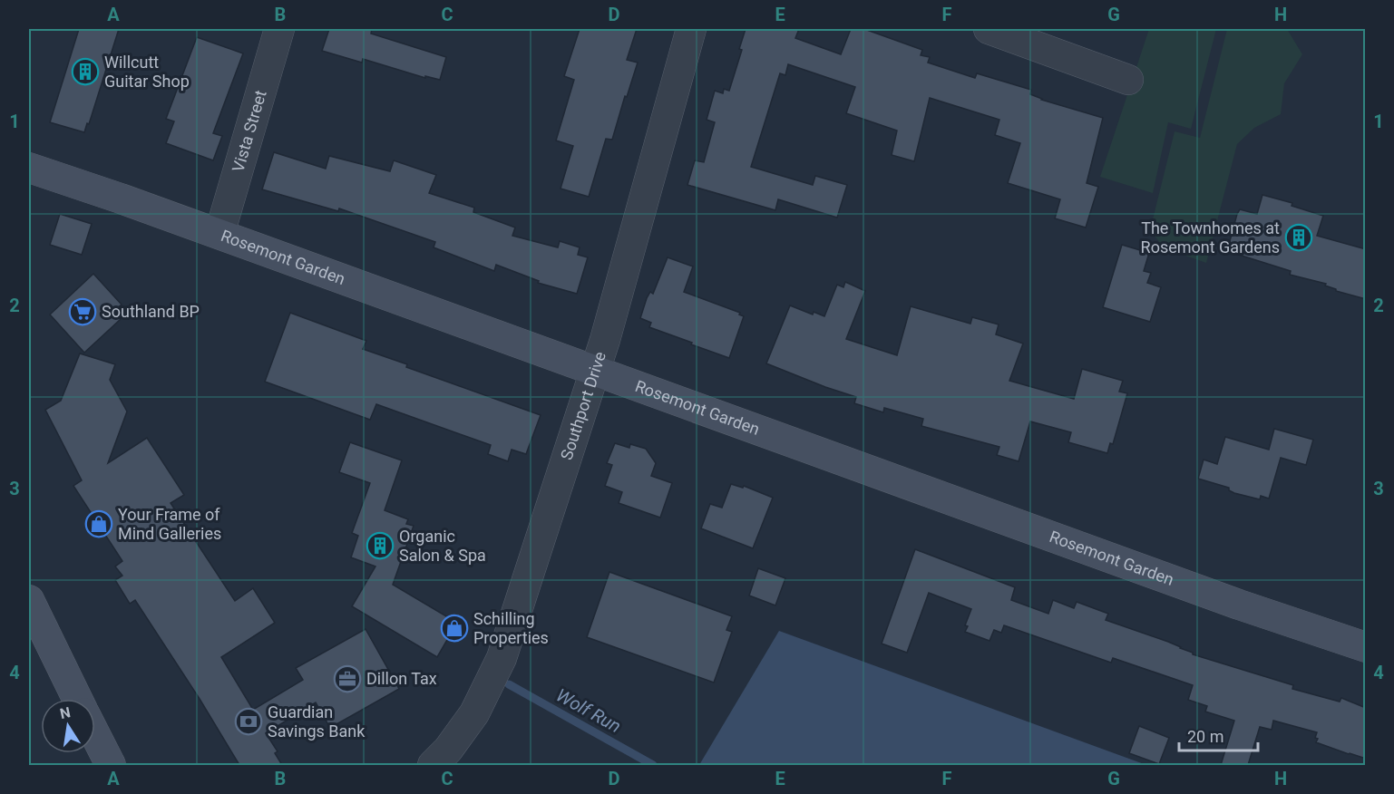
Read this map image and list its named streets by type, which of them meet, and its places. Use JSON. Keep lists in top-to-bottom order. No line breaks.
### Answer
{"streets":{"street":["Vista Street","Rosemont Garden","Southport Drive"]},"crossings":[["Vista Street","Rosemont Garden"],["Rosemont Garden","Southport Drive"]],"water":["Wolf Run"],"places":{"building":["Willcutt Guitar Shop","The Townhomes at Rosemont Gardens","Organic Salon & Spa"],"supermarket":["Southland BP"],"shop":["Your Frame of Mind Galleries","Schilling Properties"],"office":["Dillon Tax"],"bank":["Guardian Savings Bank"]},"scale_bar":"20 m","north":"top","grid":{"columns":["A","B","C","D","E","F","G","H"],"rows":["1","2","3","4"]}}
